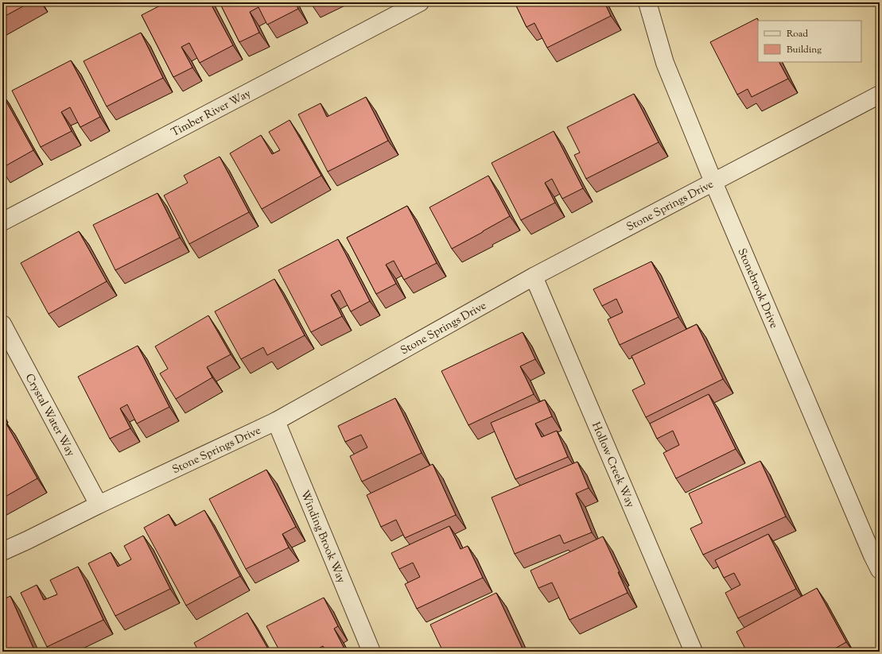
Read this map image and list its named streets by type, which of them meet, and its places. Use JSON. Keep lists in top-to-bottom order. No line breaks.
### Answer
{"streets":{"street":["Timber River Way","Stone Springs Drive","Stonebrook Drive","Crystal Water Way","Hollow Creek Way","Winding Brook Way"]},"crossings":[["Stone Springs Drive","Stonebrook Drive"],["Stone Springs Drive","Crystal Water Way"],["Stone Springs Drive","Hollow Creek Way"],["Stone Springs Drive","Winding Brook Way"]],"legend":["Road","Building"]}
